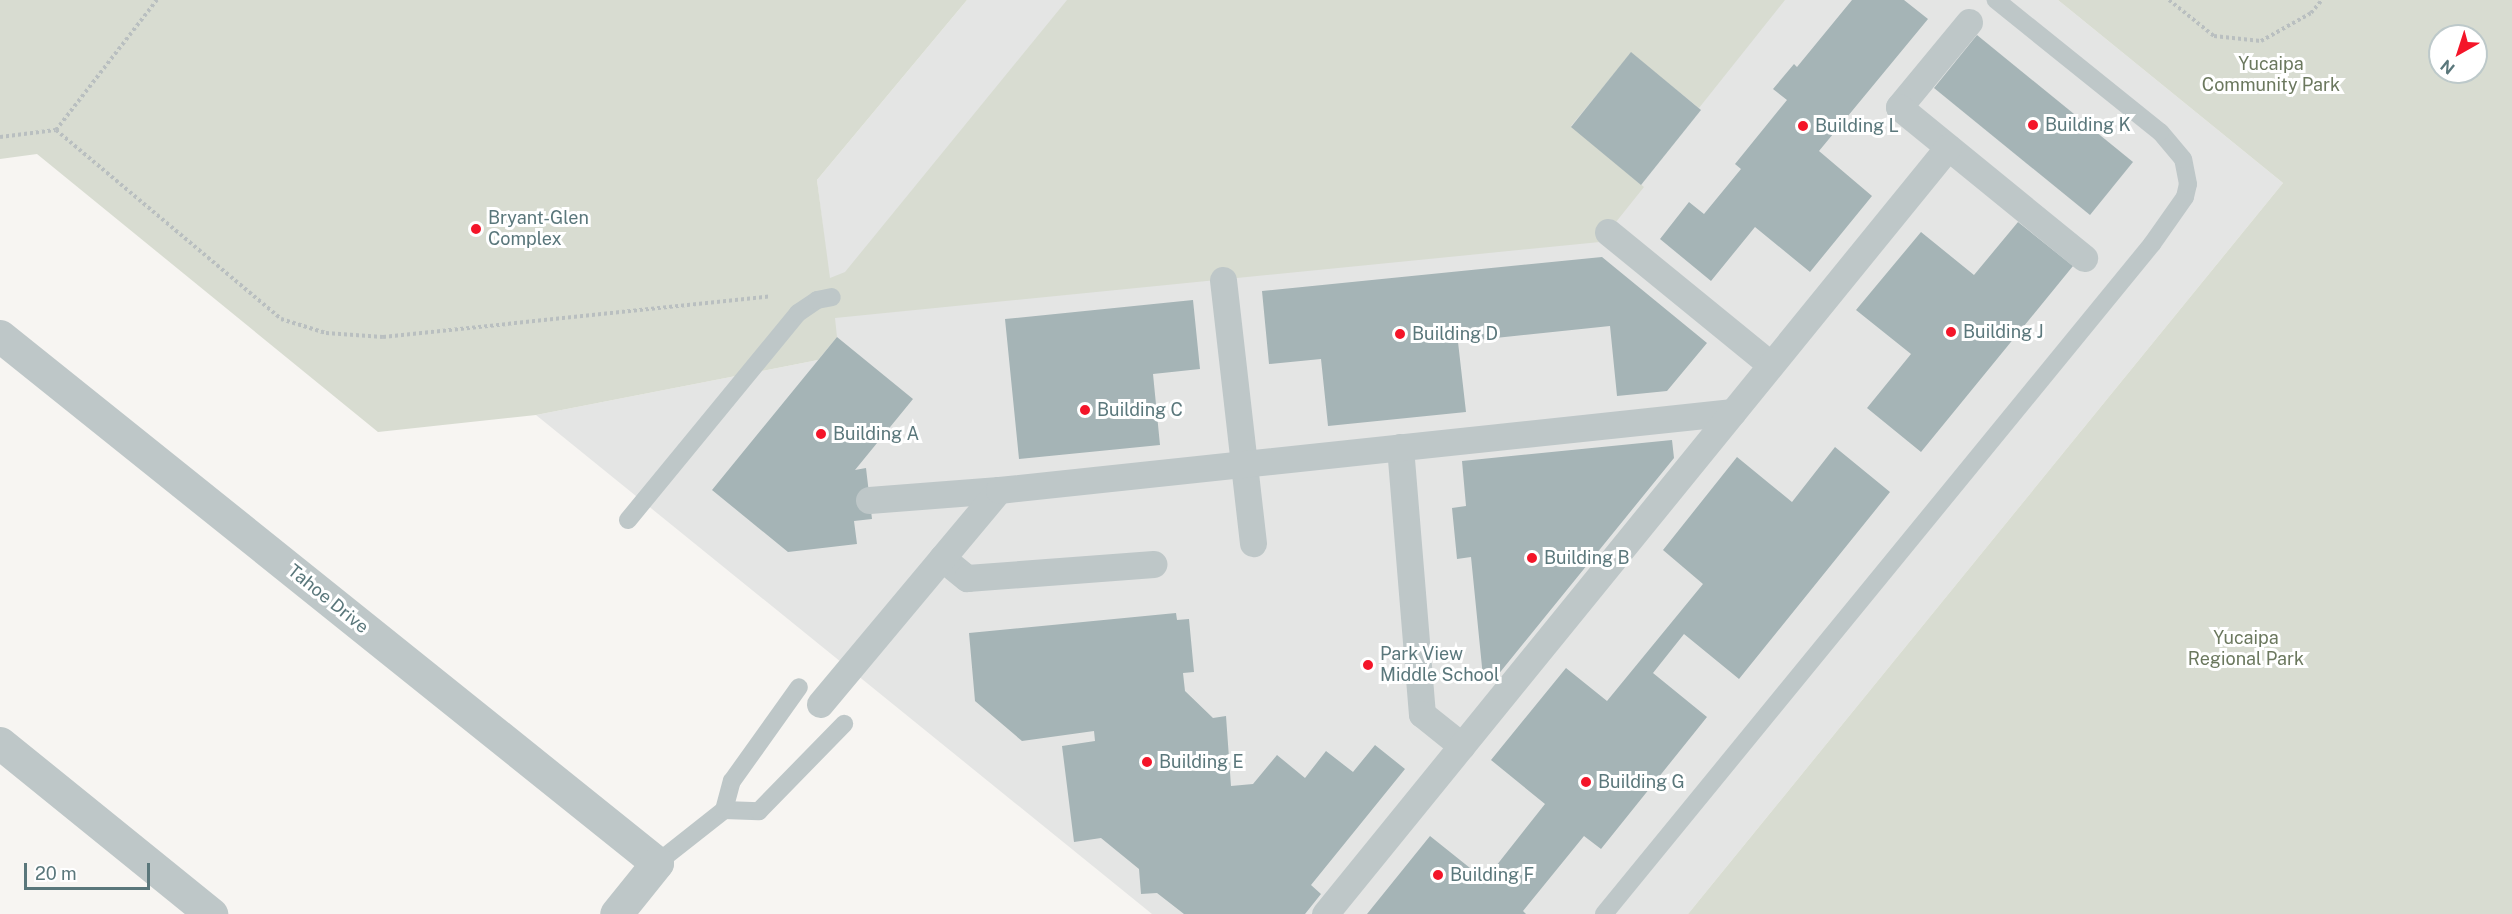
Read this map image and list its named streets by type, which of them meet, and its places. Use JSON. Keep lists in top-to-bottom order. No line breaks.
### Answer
{"streets":{"street":["Tahoe Drive"]},"parks":["Yucaipa Community Park","Yucaipa Regional Park"],"places":["Building K","Building L","Bryant-Glen Complex","Building J","Building D","Building C","Building A","Building B","Park View Middle School","Building E","Building G","Building F"],"scale_bar":"20 m","north":"bottom left"}
